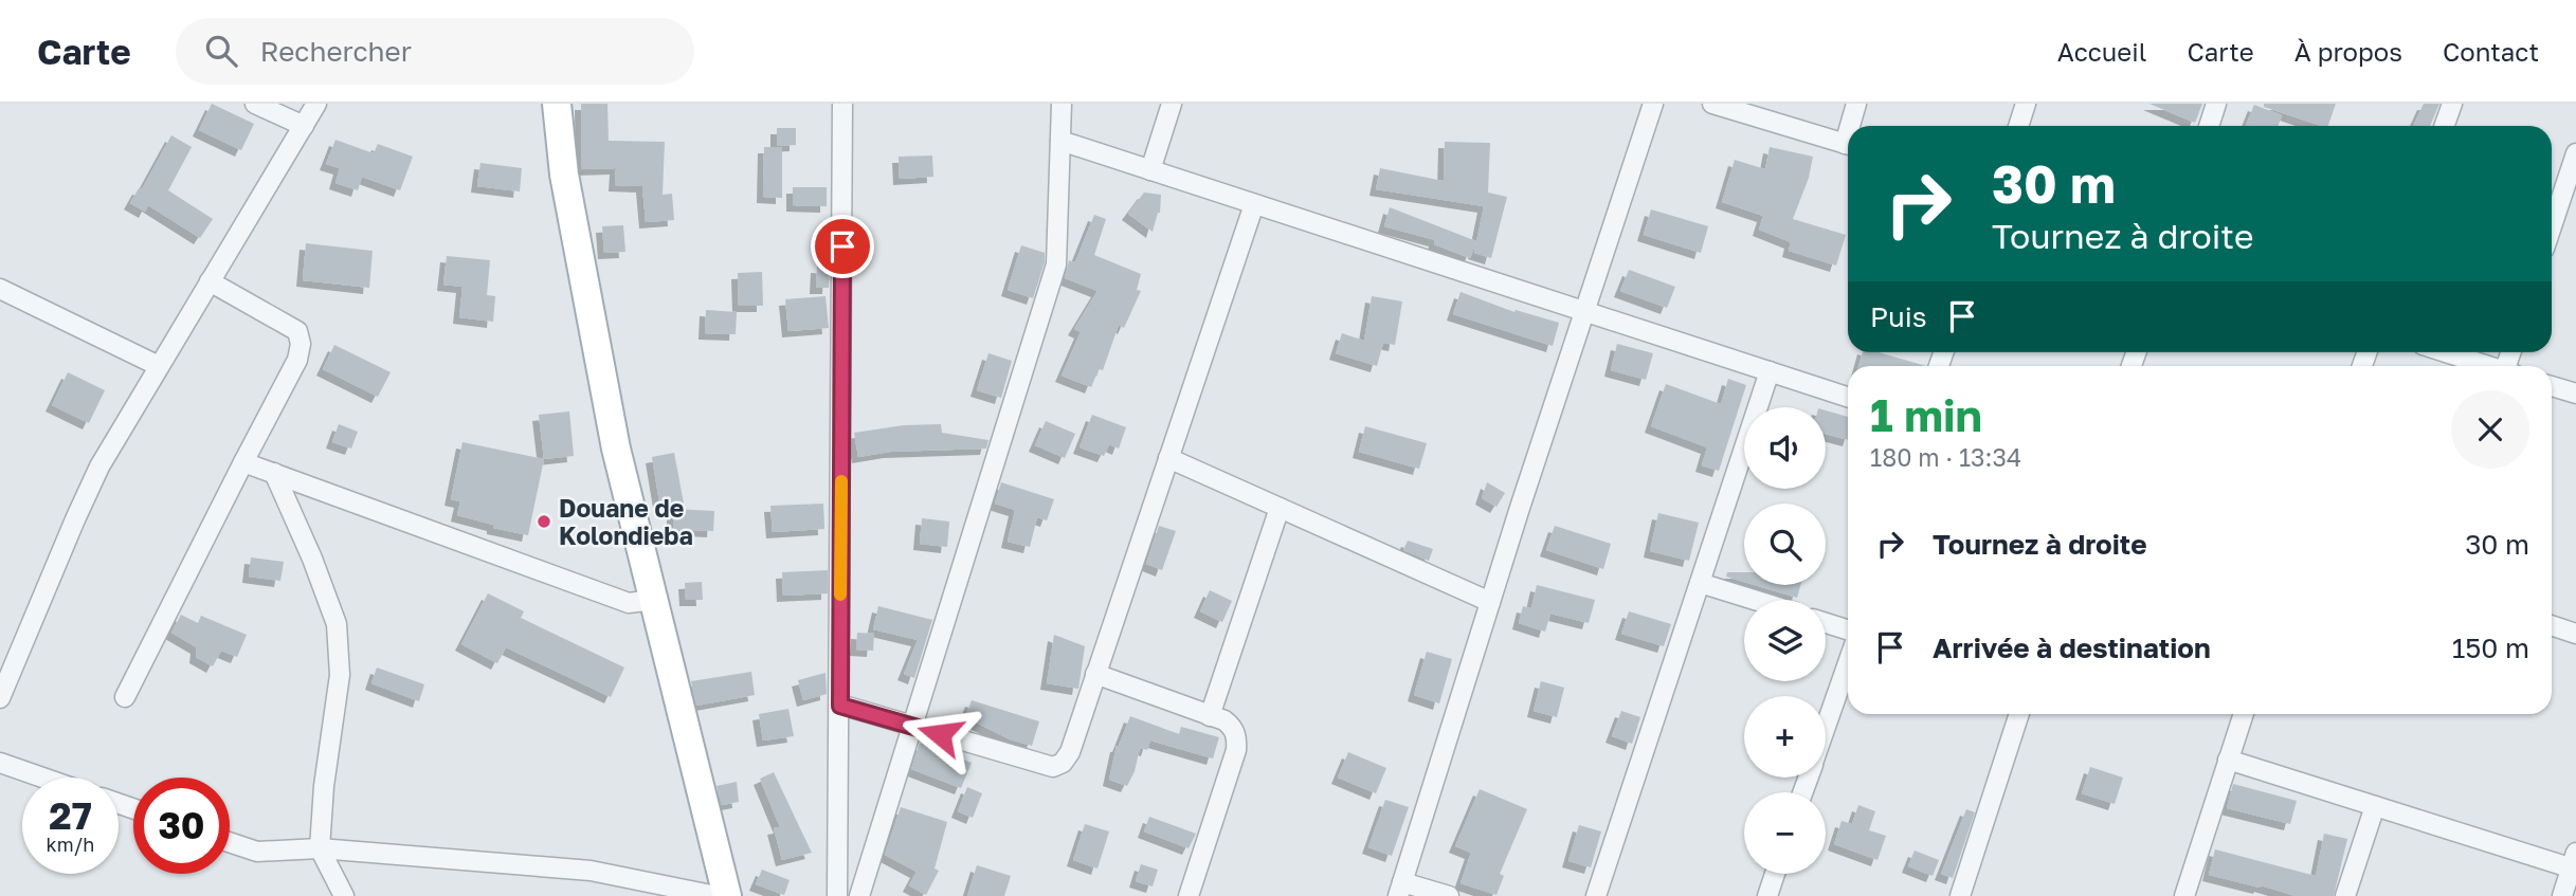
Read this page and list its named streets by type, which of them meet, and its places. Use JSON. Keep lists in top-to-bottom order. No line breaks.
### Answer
{"places":["Douane de Kolondieba"],"page":{"header":"Carte","search":"Rechercher","nav":["Accueil","Carte","À propos","Contact"],"turn":["30 m","Tournez à droite"],"then":"Puis","heading":["1 min","180 m · 13:34"],"map_buttons":["+","−"],"list":[{"name":"Tournez à droite","value":"30 m"},{"name":"Arrivée à destination","value":"150 m"}],"speed":"27 km/h","limit":"30"}}
